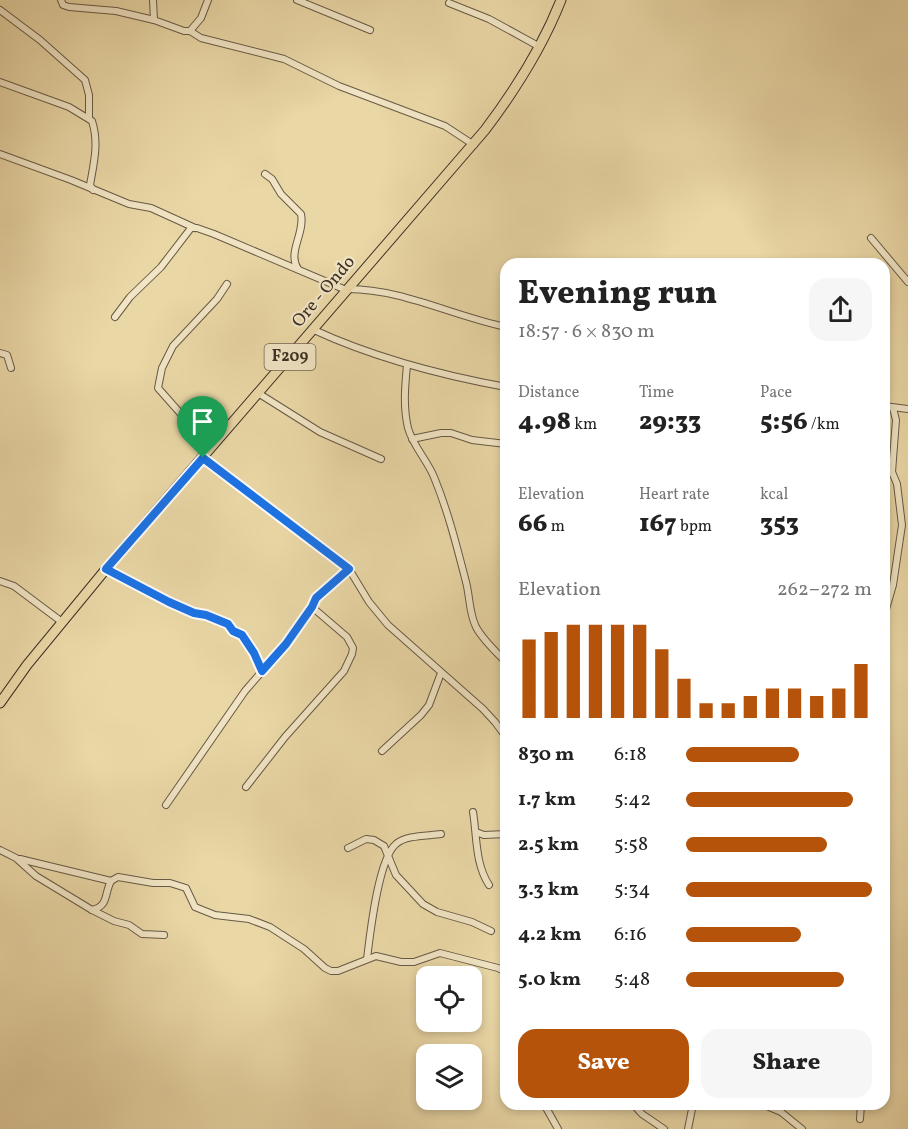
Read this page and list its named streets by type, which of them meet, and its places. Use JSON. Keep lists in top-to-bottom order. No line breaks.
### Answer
{"streets":{"main road":["Ore - Ondo","F209"]},"page":{"heading":["Evening run","18:57 · 6 × 830 m"],"stats":[["Distance","4.98 km"],["Time","29:33"],["Pace","5:56 /km"],["Elevation","66 m"],["Heart rate","167 bpm"],["kcal","353"]],"chart":["Elevation","262–272 m"],"list":[{"name":"830 m","note":"6:18"},{"name":"1.7 km","note":"5:42"},{"name":"2.5 km","note":"5:58"},{"name":"3.3 km","note":"5:34"},{"name":"4.2 km","note":"6:16"},{"name":"5.0 km","note":"5:48"}],"buttons":["Save","Share"]}}
